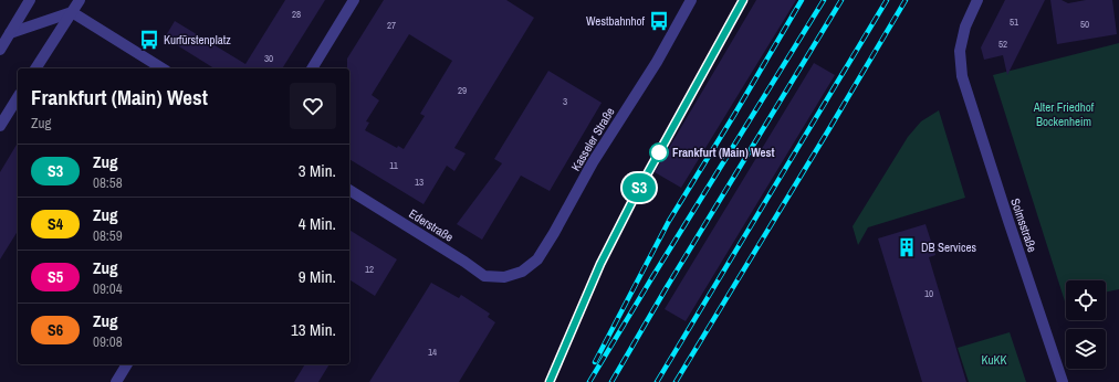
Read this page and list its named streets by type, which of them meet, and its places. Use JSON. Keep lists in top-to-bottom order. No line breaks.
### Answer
{"streets":{"street":["Kasseler Straße","Ederstraße","Solmsstraße"]},"crossings":[["Kasseler Straße","Ederstraße"]],"parks":["Alter Friedhof Bockenheim","KuKK"],"places":{"bus stop":["Westbahnhof","Kurfürstenplatz"],"other":["Frankfurt (Main) West"],"building":["DB Services"]},"house_numbers":["28","51","50","27","52","30","29","3","11","13","12","10","14"],"page":{"on_map":"S3","heading":["Frankfurt (Main) West","Zug"],"list":[{"mark":"S3","name":"Zug","note":"08:58","value":"3 Min."},{"mark":"S4","name":"Zug","note":"08:59","value":"4 Min."},{"mark":"S5","name":"Zug","note":"09:04","value":"9 Min."},{"mark":"S6","name":"Zug","note":"09:08","value":"13 Min."}]}}
